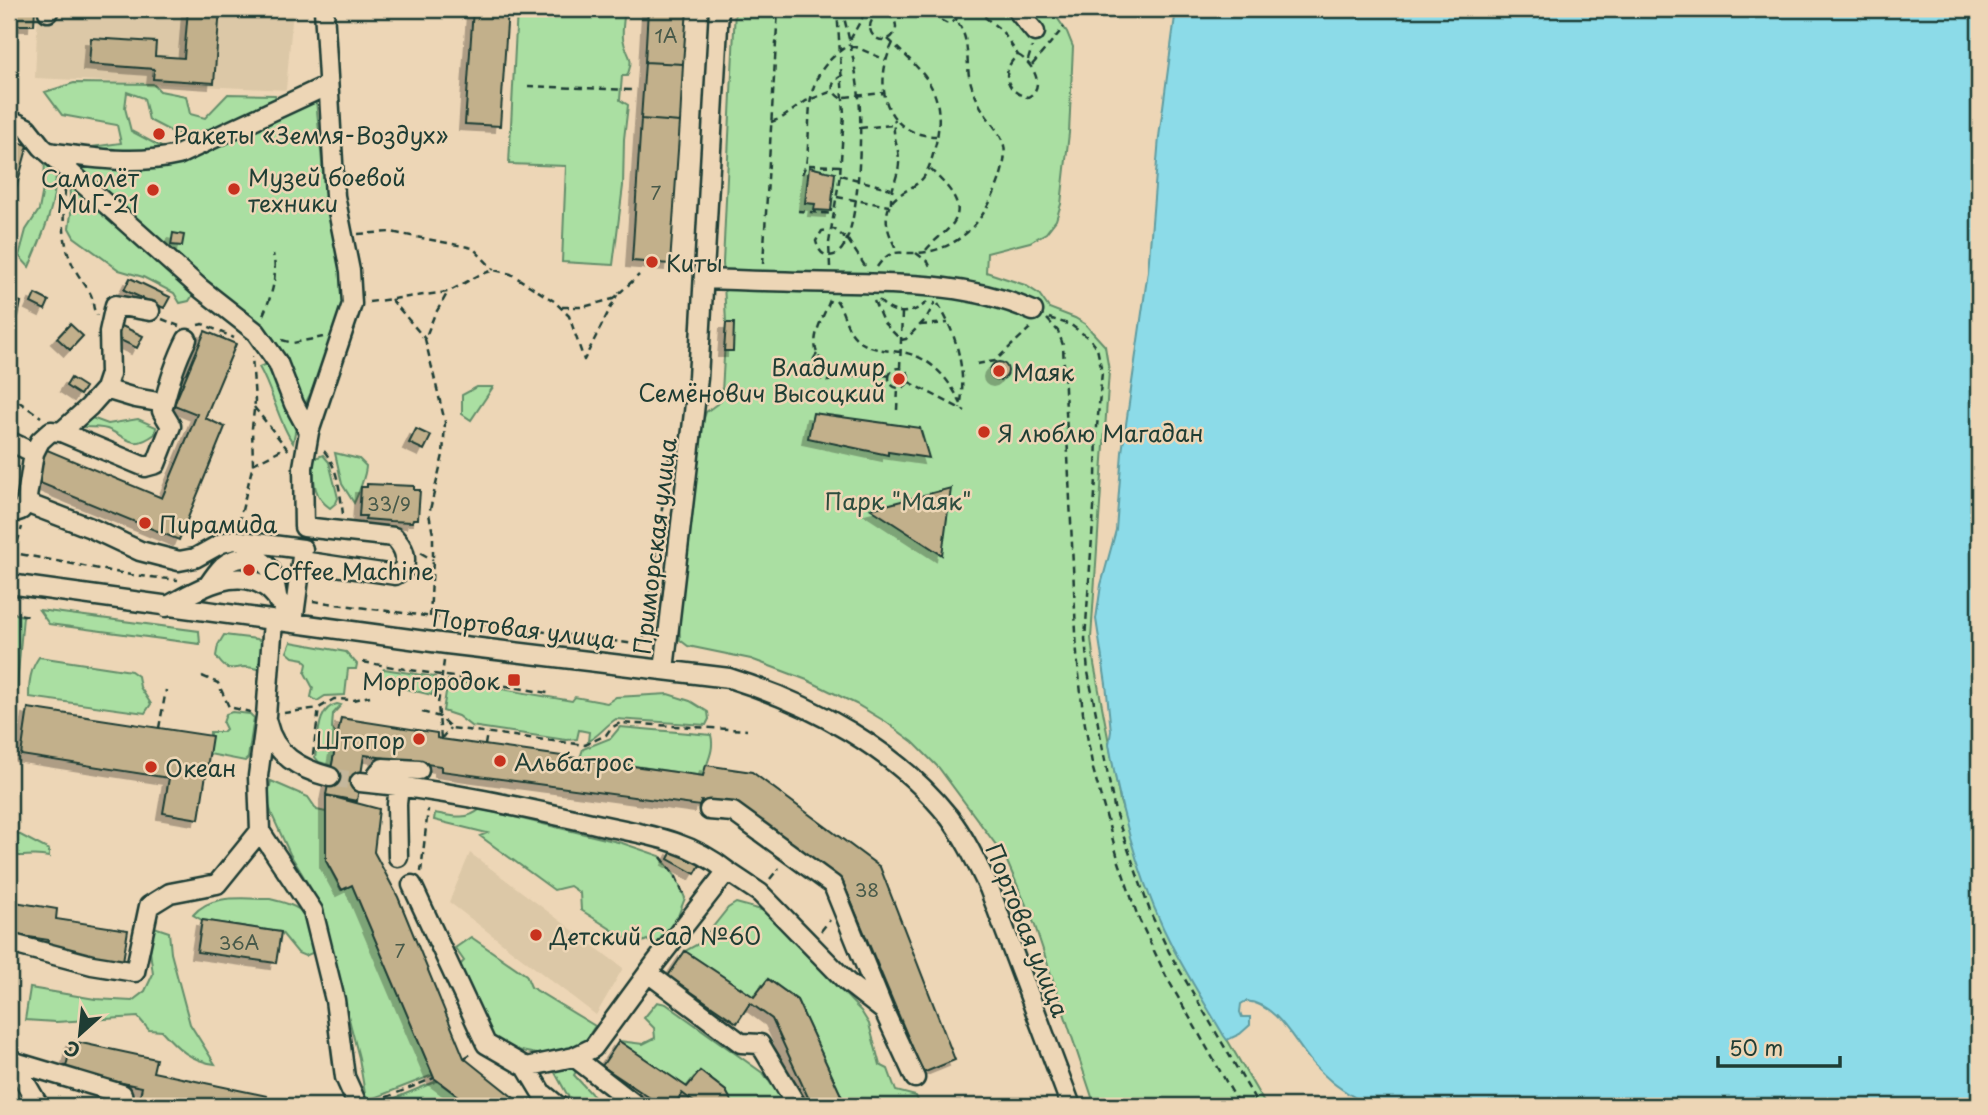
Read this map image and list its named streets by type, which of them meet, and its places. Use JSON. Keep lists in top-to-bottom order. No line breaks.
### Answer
{"streets":{"street":["Приморская улица","Портовая улица"]},"crossings":[["Приморская улица","Портовая улица"]],"parks":["Парк \"Маяк\""],"places":{"other":["Ракеты «Земля-Воздух»","Музей боевой техники","Самолёт МиГ-21","Киты","Маяк","Владимир Семёнович Высоцкий","Я люблю Магадан","Пирамида","Coffee Machine","Штопор","Альбатрос","Океан","Детский Сад №60"],"transit":["Моргородок"]},"house_numbers":["1А","7","33/9","38","36А","7"],"scale_bar":"50 m","north":"bottom left"}
